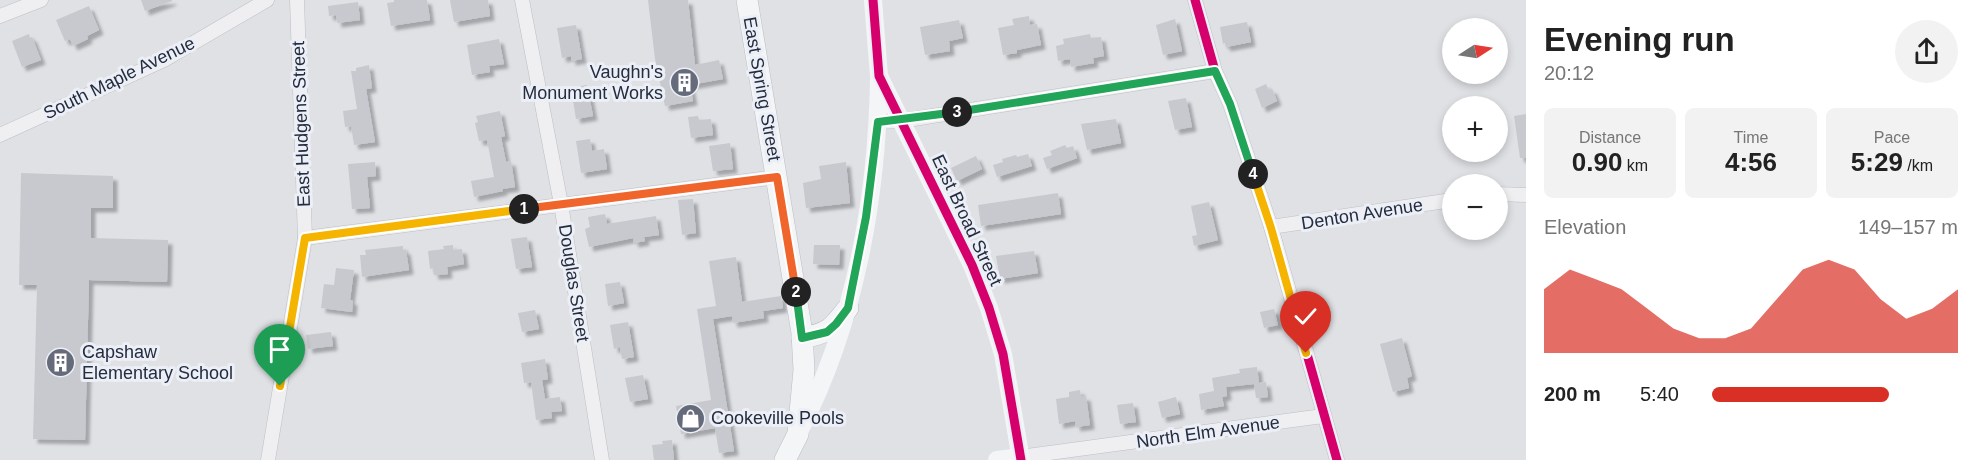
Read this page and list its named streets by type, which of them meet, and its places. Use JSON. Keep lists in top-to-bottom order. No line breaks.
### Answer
{"streets":{"main road":["East Spring Street"],"street":["South Maple Avenue","East Hudgens Street","Denton Avenue","East Broad Street","Douglas Street","North Elm Avenue"]},"crossings":[["East Broad Street","North Elm Avenue"]],"places":{"building":["Vaughn's Monument Works","Capshaw Elementary School"],"shop":["Cookeville Pools"]},"north":"right","page":{"heading":["Evening run","20:12"],"map_buttons":["+","−"],"pins":["3","4","1","2"],"stats":[["Distance","0.90 km"],["Time","4:56"],["Pace","5:29 /km"]],"chart":["Elevation","149–157 m"],"list":[{"name":"200 m","note":"5:40"}]}}
